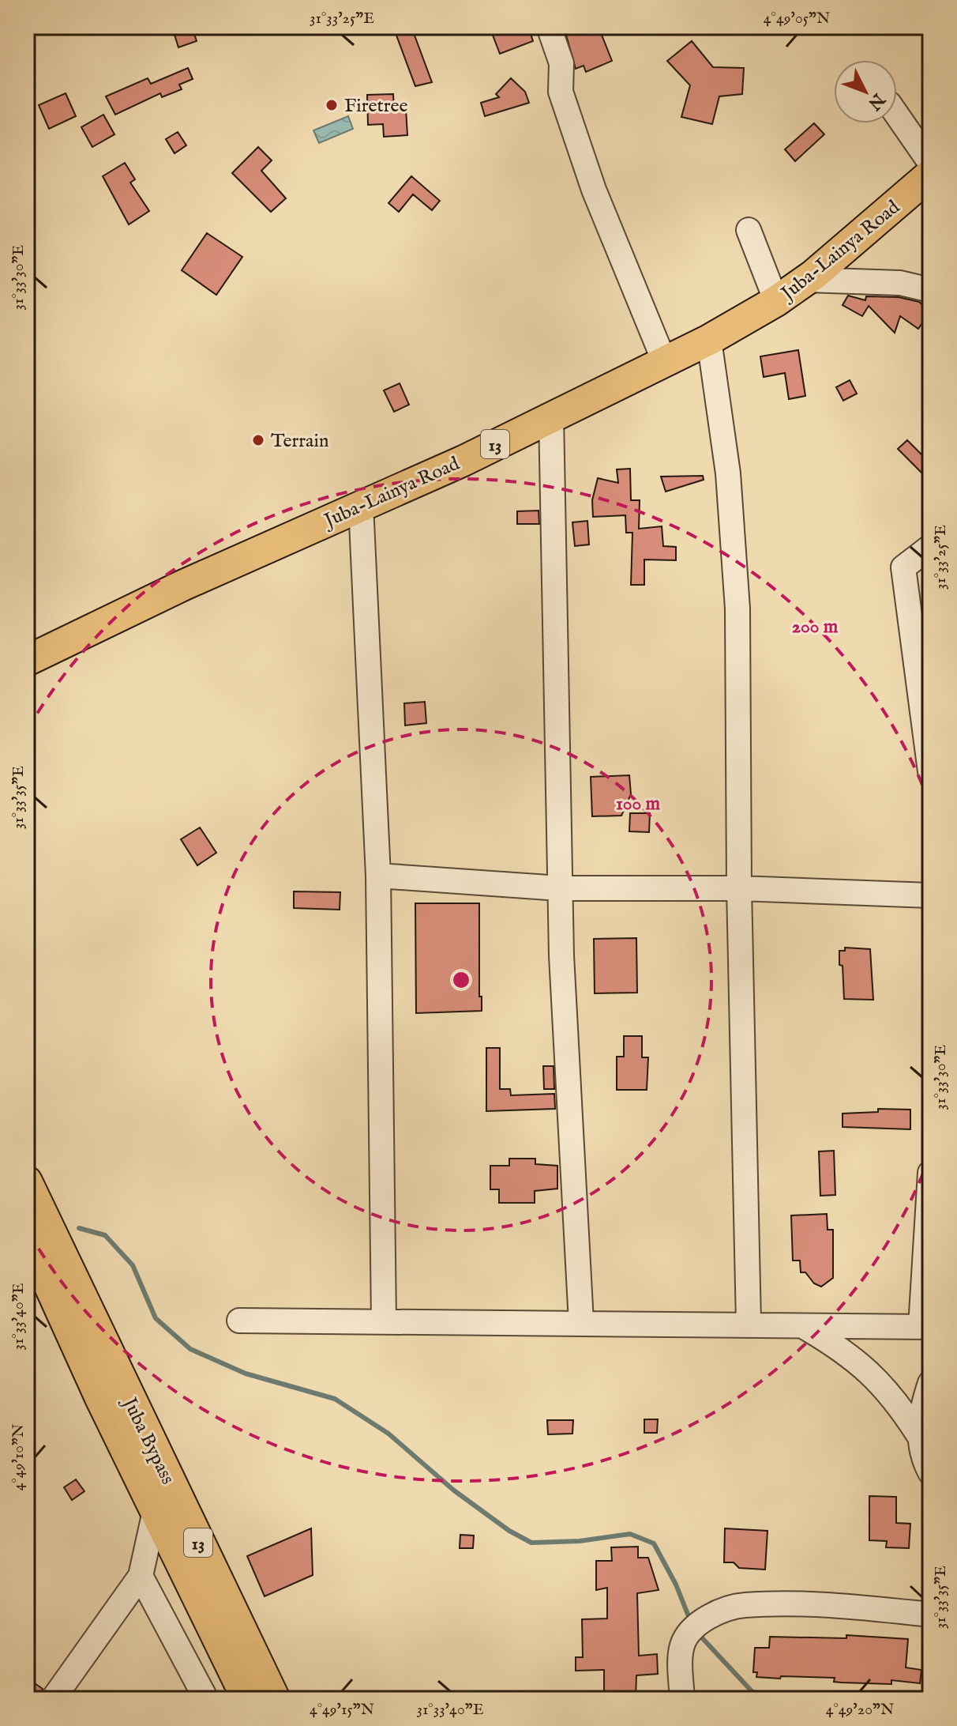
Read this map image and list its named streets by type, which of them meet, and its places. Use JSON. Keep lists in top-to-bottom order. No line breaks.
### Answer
{"streets":{"main road":["Juba-Lainya Road","13","Juba Bypass"]},"places":["Firetree","Terrain"],"north":"bottom right","coordinates":["31°33'25\"E","4°49'05\"N","31°33'30\"E","31°33'35\"E","31°33'40\"E","4°49'10\"N","4°49'15\"N","4°49'20\"N"],"rings":["200 m","100 m"]}
